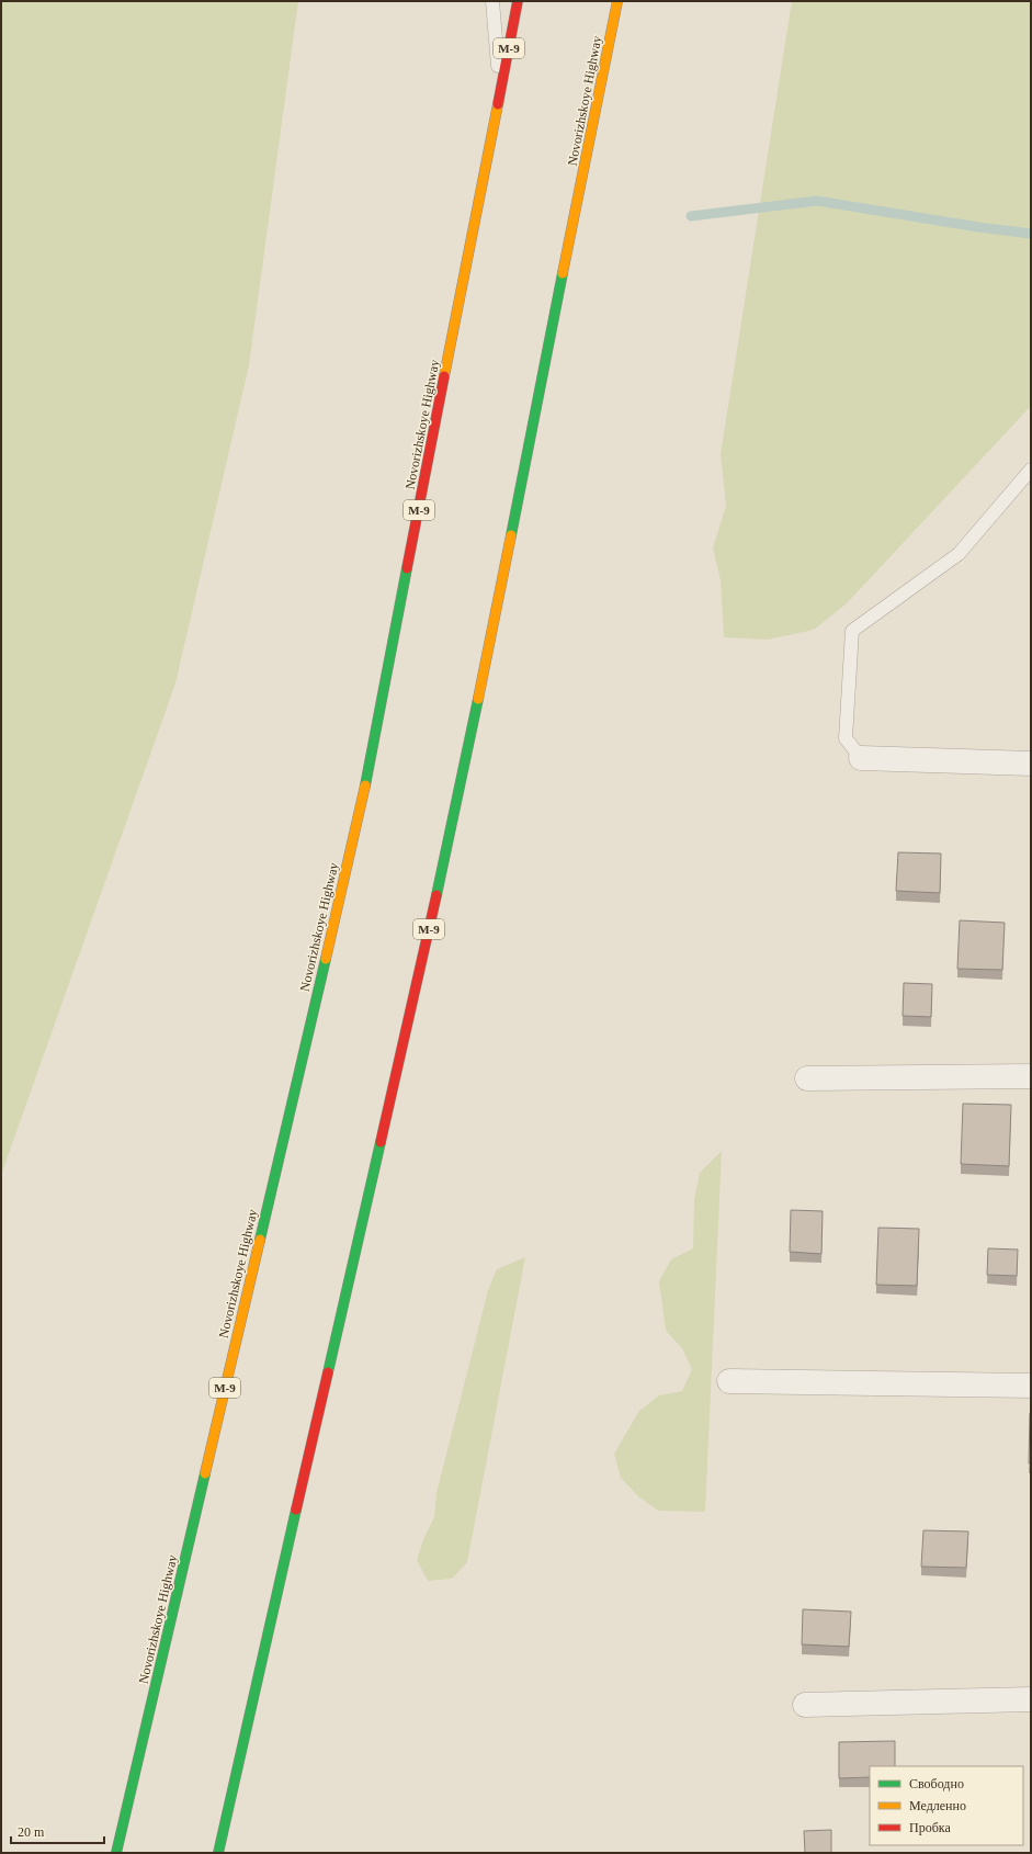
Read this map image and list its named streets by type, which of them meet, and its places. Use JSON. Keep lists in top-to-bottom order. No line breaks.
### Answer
{"streets":{"highway":["М-9","Novorizhskoye Highway"]},"legend":["Свободно","Медленно","Пробка"],"scale_bar":"20 m"}
